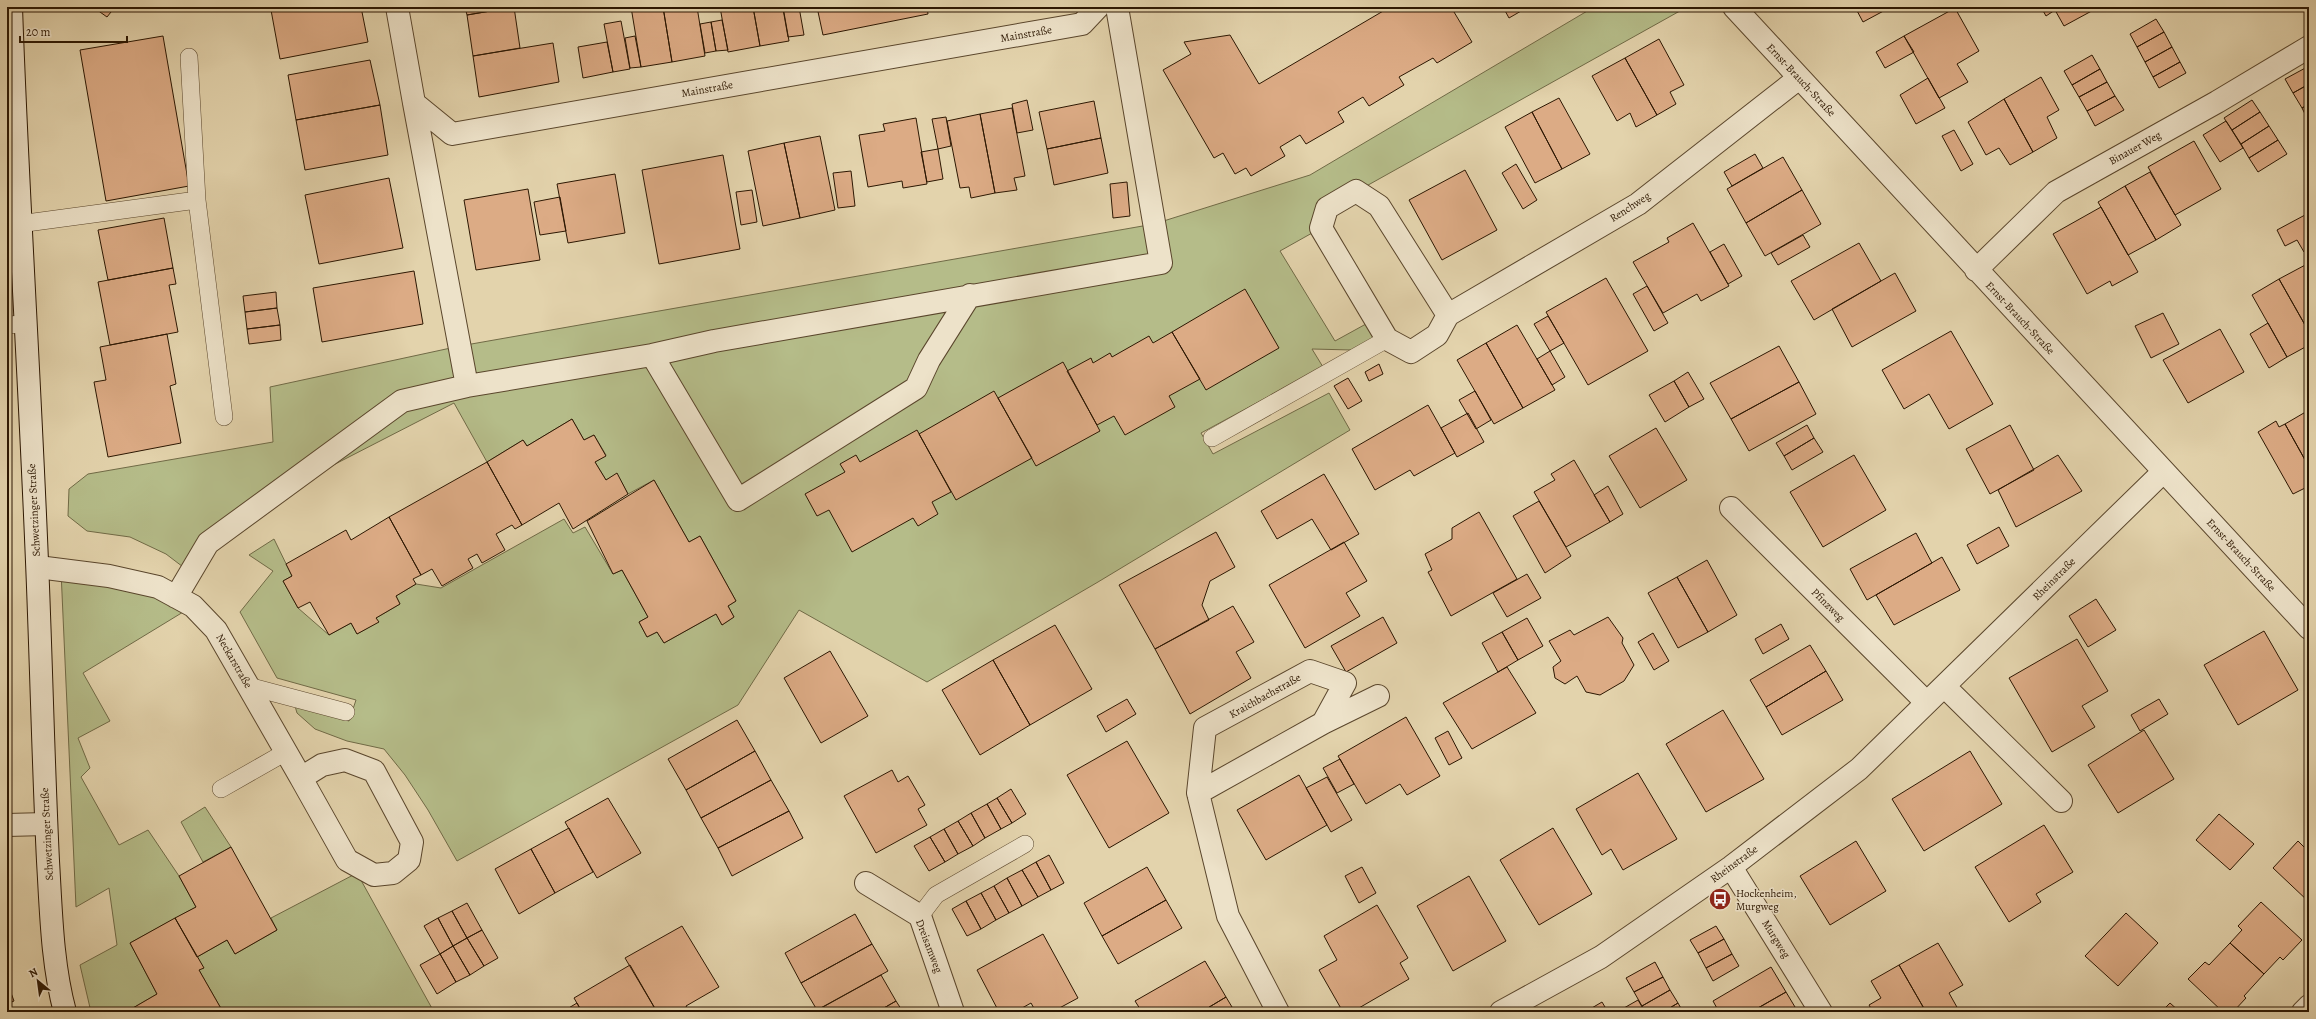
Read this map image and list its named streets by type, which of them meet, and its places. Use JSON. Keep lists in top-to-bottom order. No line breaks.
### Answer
{"streets":{"street":["Mainstraße","Ernst-Brauch-Straße","Binauer Weg","Renchweg","Schwetzinger Straße","Rheinstraße","Pfinzweg","Neckarstraße","Kraichbachstraße","Murgweg","Dreisamweg"]},"crossings":[["Ernst-Brauch-Straße","Binauer Weg"],["Ernst-Brauch-Straße","Renchweg"],["Ernst-Brauch-Straße","Rheinstraße"],["Schwetzinger Straße","Neckarstraße"],["Rheinstraße","Pfinzweg"],["Rheinstraße","Murgweg"]],"places":{"bus stop":["Hockenheim, Murgweg"]},"scale_bar":"20 m","north":"top left"}
